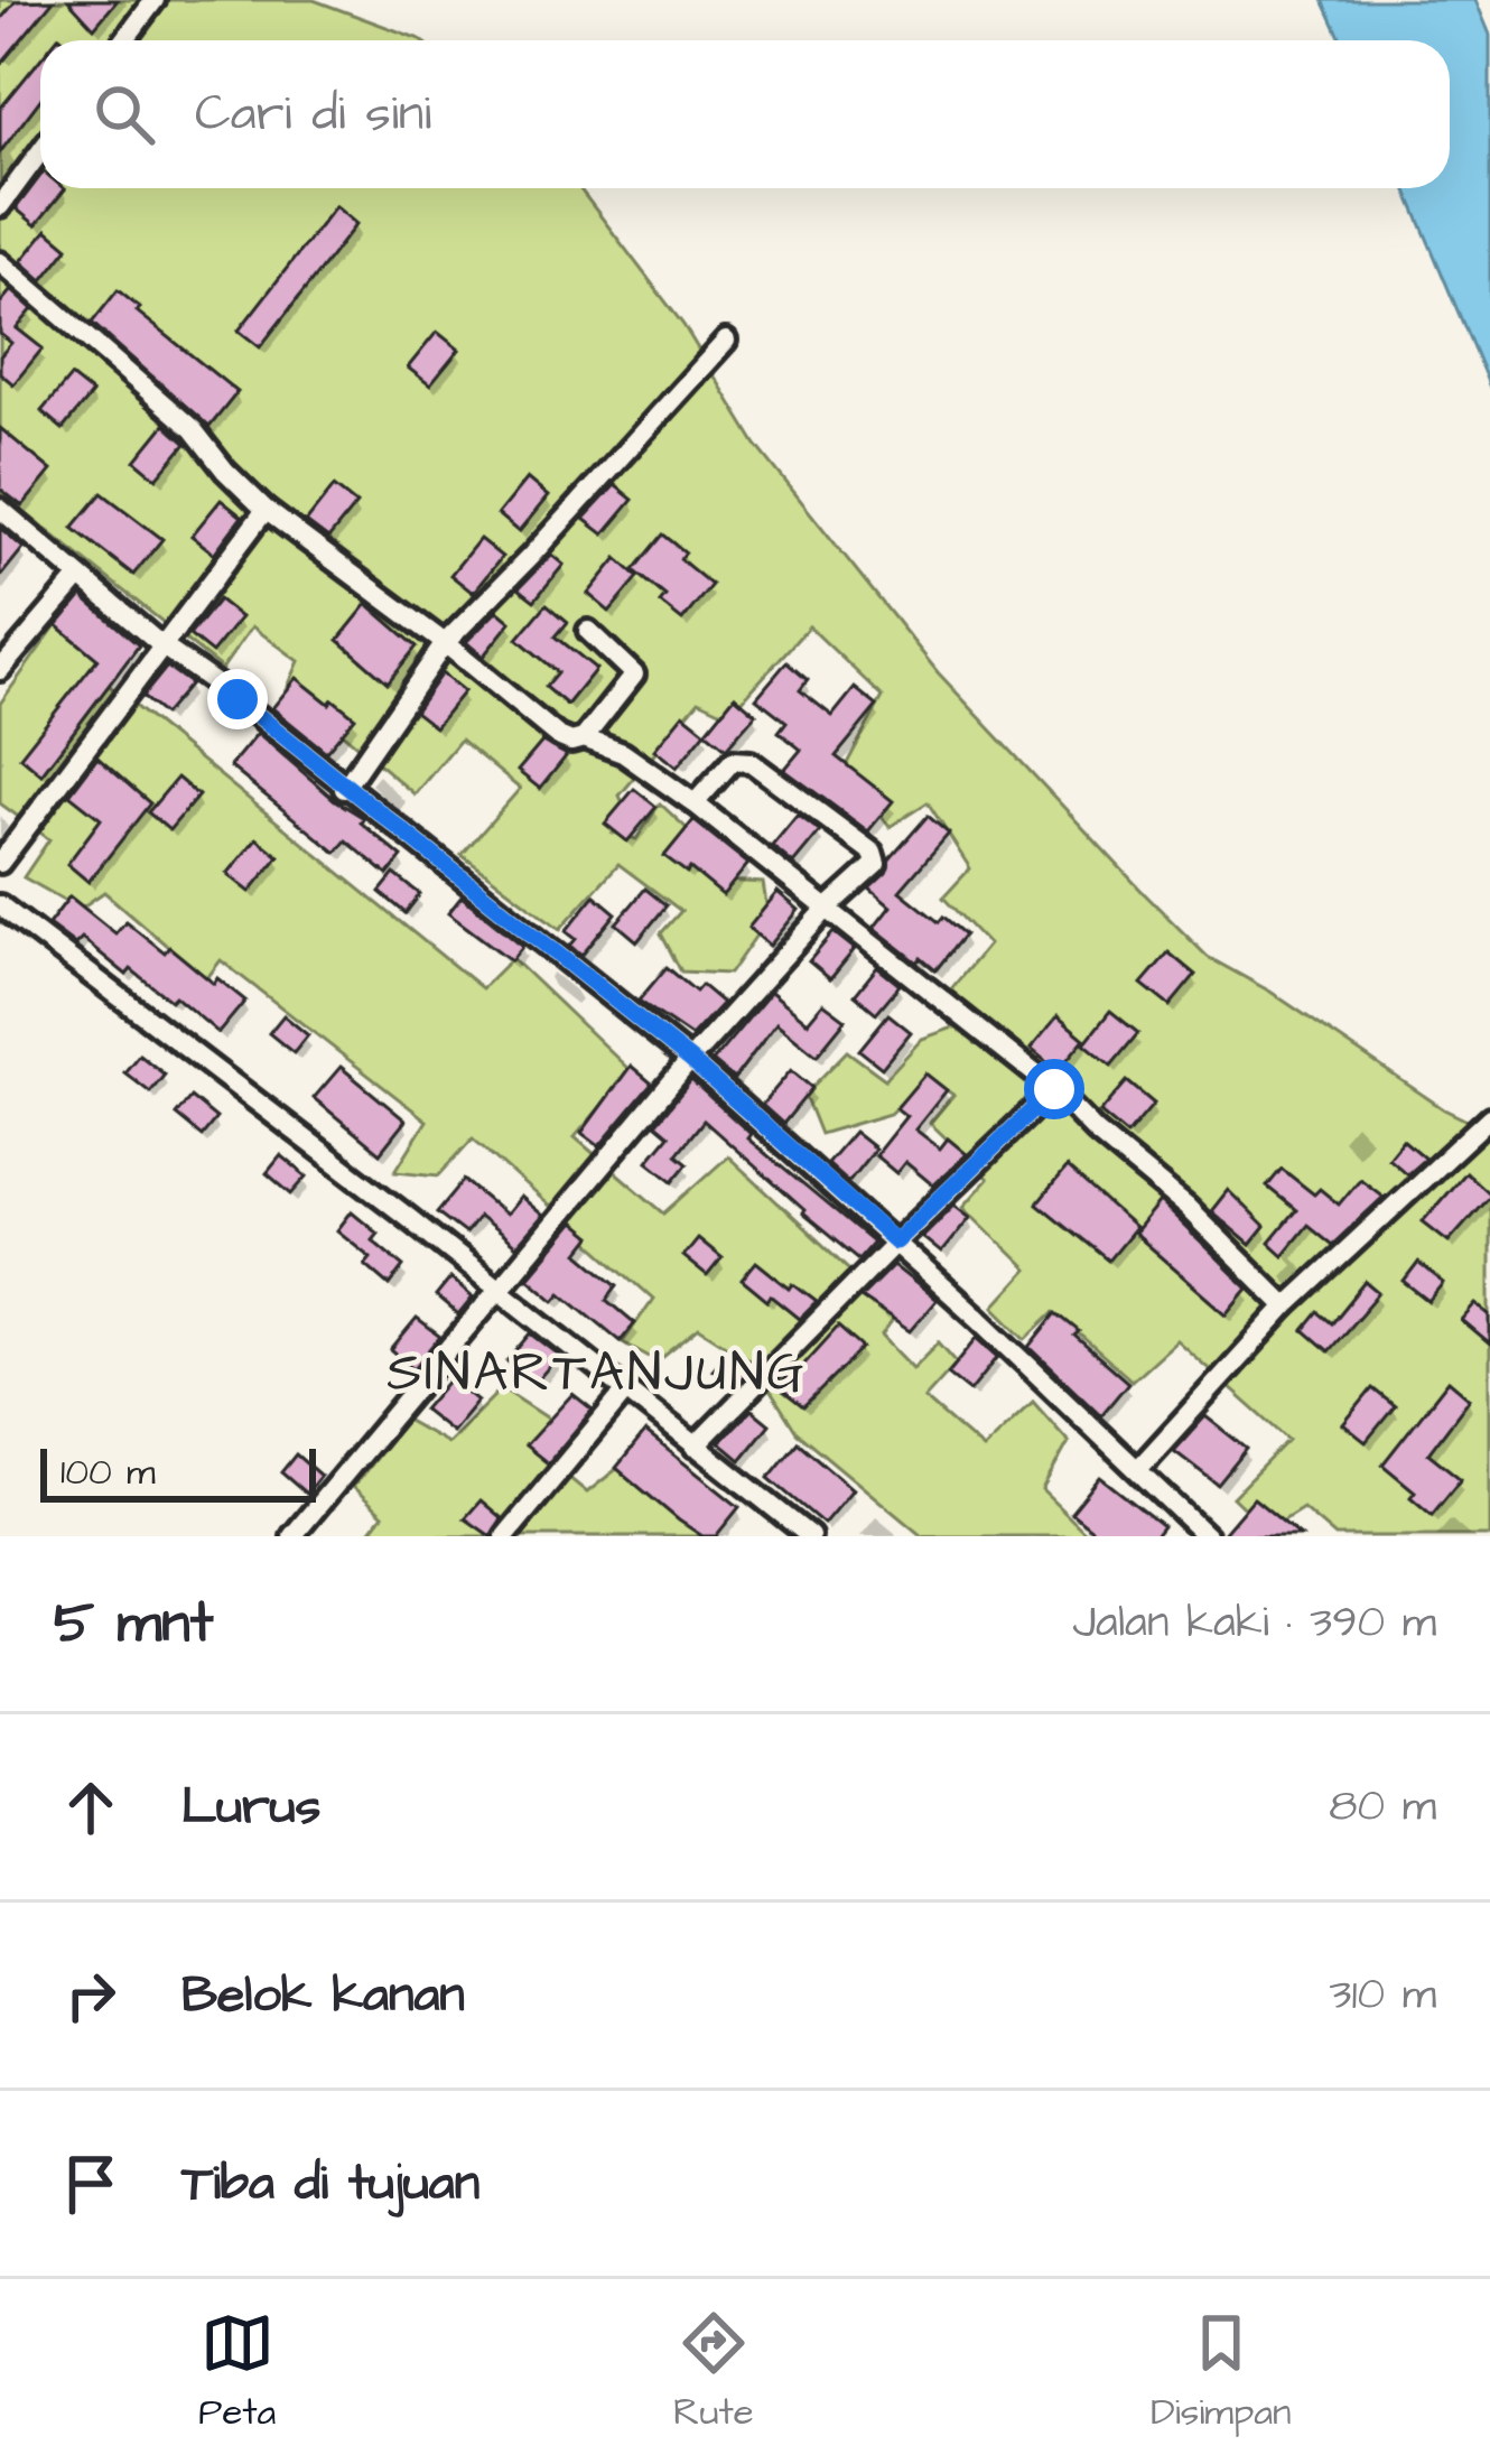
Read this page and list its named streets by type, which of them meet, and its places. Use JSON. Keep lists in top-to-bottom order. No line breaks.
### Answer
{"districts":["SINARTANJUNG"],"scale_bar":"100 m","page":{"search":"Cari di sini","scale":"100 m","heading":["5 mnt","Jalan kaki · 390 m"],"list":[["Lurus","80 m"],["Belok kanan","310 m"],"Tiba di tujuan"],"nav":["Peta","Rute","Disimpan"]}}
